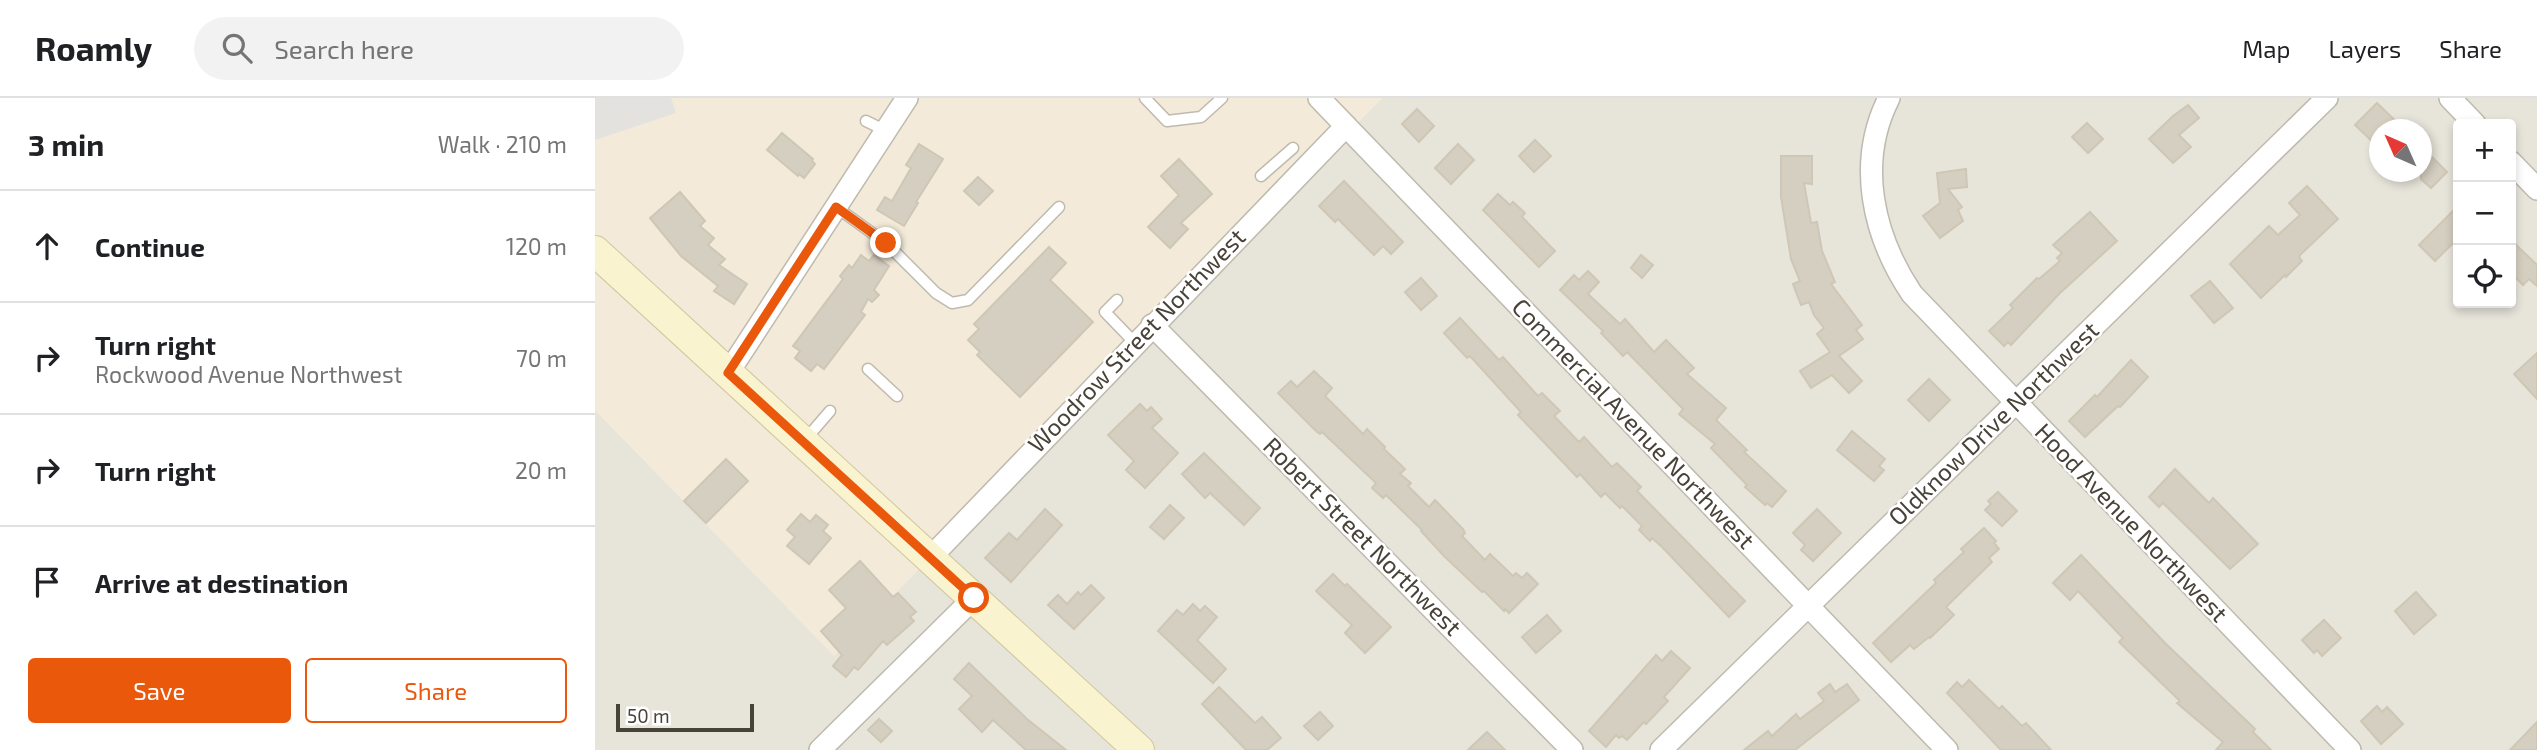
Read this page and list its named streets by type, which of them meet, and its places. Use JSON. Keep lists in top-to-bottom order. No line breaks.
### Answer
{"streets":{"street":["Woodrow Street Northwest","Commercial Avenue Northwest","Oldknow Drive Northwest","Hood Avenue Northwest","Robert Street Northwest"]},"crossings":[["Woodrow Street Northwest","Commercial Avenue Northwest"],["Woodrow Street Northwest","Robert Street Northwest"],["Commercial Avenue Northwest","Oldknow Drive Northwest"],["Oldknow Drive Northwest","Hood Avenue Northwest"]],"scale_bar":"50 m","north":"top left","page":{"header":"Roamly","search":"Search here","nav":["Map","Layers","Share"],"heading":["3 min","Walk · 210 m"],"map_buttons":["+","−"],"list":[["Continue","120 m"],["Turn right","Rockwood Avenue Northwest","70 m"],["Turn right","20 m"],"Arrive at destination"],"buttons":["Save","Share"],"scale":"50 m"}}
